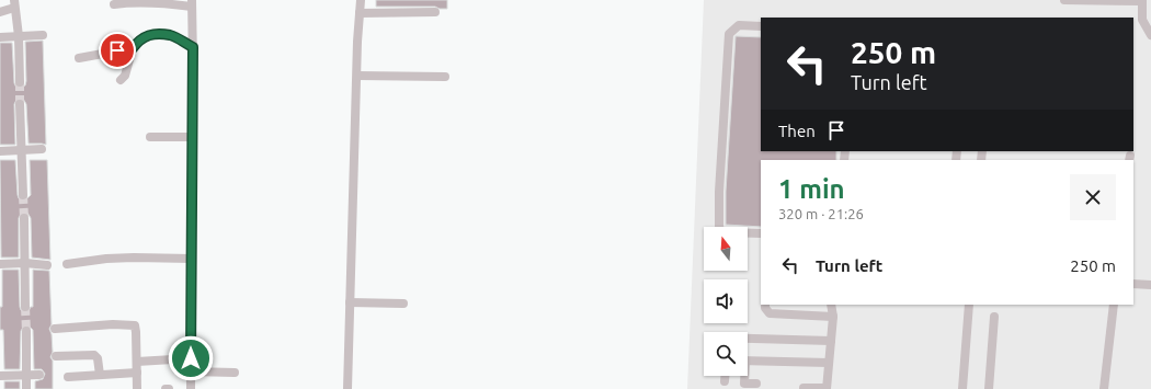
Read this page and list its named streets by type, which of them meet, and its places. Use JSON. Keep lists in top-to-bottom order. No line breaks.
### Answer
{"north":"top","page":{"turn":["250 m","Turn left"],"then":"Then","heading":["1 min","320 m · 21:26"],"list":[{"name":"Turn left","value":"250 m"}]}}
